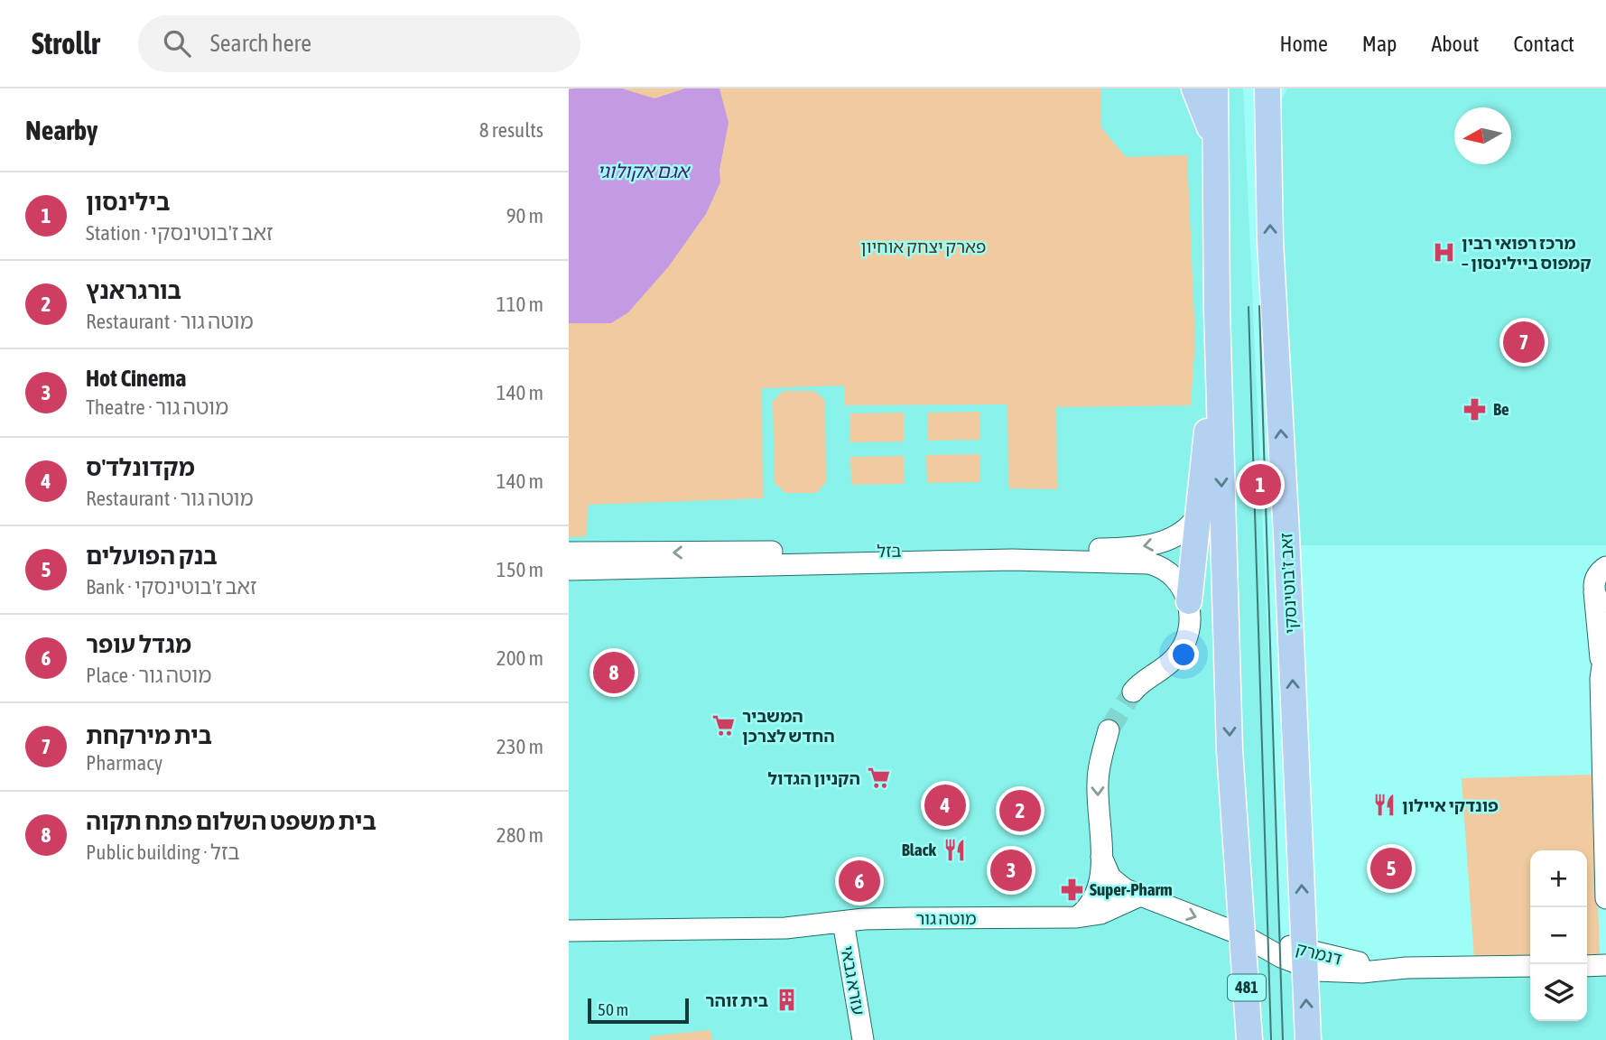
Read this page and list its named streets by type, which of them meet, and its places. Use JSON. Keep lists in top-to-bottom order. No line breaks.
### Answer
{"streets":{"main road":["זאב ז'בוטינסקי","481"],"street":["בזל","מוטה גור","דנמרק","עזרא גבאי"]},"crossings":[["זאב ז'בוטינסקי","דנמרק"],["מוטה גור","עזרא גבאי"],["דנמרק","481"]],"water":["אגם אקולוגי"],"parks":["פארק יצחק אוחיון"],"places":{"hospital":["מרכז רפואי רבין – קמפוס ביילינסון"],"pharmacy":["Be","Super-Pharm"],"supermarket":["המשביר החדש לצרכן","הקניון הגדול"],"restaurant":["פונדקי איילון","Black"],"building":["בית זוהר"]},"scale_bar":"50 m","north":"left","page":{"header":"Strollr","search":"Search here","nav":["Home","Map","About","Contact"],"heading":["Nearby","8 results"],"list":[{"mark":"1","name":"בילינסון","note":"Station · זאב ז'בוטינסקי","value":"90 m"},{"mark":"2","name":"בורגראנץ","note":"Restaurant · מוטה גור","value":"110 m"},{"mark":"3","name":"Hot Cinema","note":"Theatre · מוטה גור","value":"140 m"},{"mark":"4","name":"מקדונלד'ס","note":"Restaurant · מוטה גור","value":"140 m"},{"mark":"5","name":"בנק הפועלים","note":"Bank · זאב ז'בוטינסקי","value":"150 m"},{"mark":"6","name":"מגדל עופר","note":"Place · מוטה גור","value":"200 m"},{"mark":"7","name":"בית מירקחת","note":"Pharmacy","value":"230 m"},{"mark":"8","name":"בית משפט השלום פתח תקוה","note":"Public building · בזל","value":"280 m"}],"pins":["7","1","8","4","2","5","3","6"],"map_buttons":["+","−"],"scale":"50 m"}}
